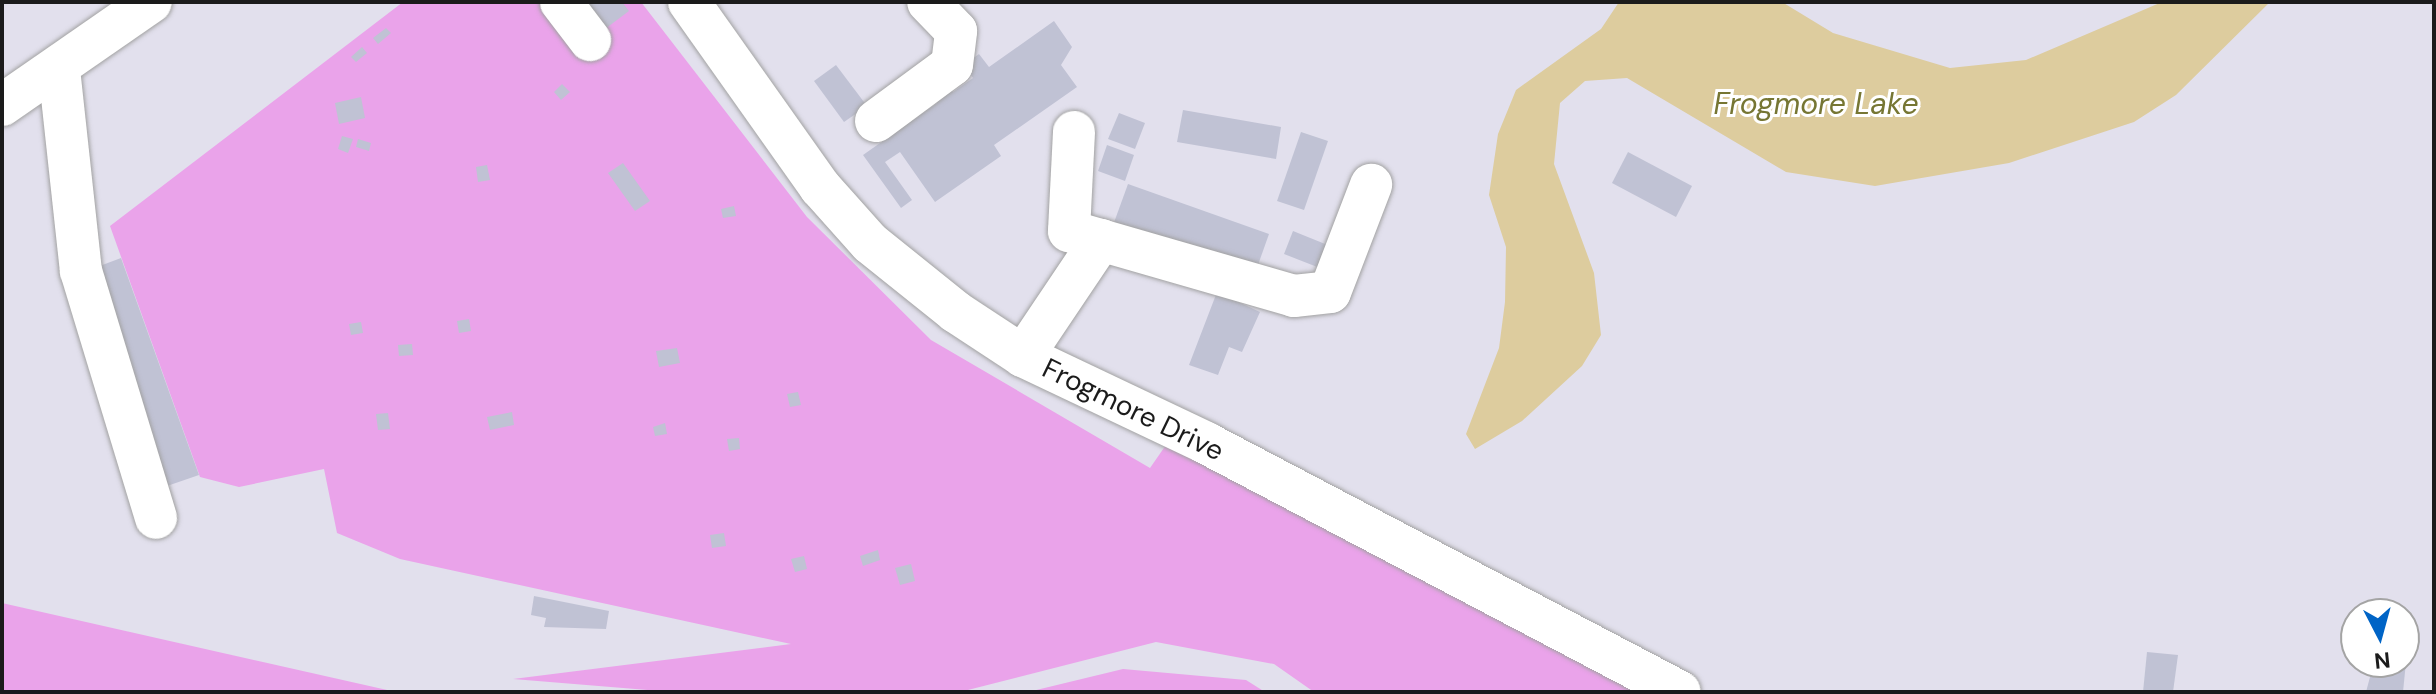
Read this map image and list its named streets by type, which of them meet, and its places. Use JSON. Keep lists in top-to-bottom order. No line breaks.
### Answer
{"streets":{"lane":["Frogmore Drive"]},"water":["Frogmore Lake"],"north":"bottom"}
